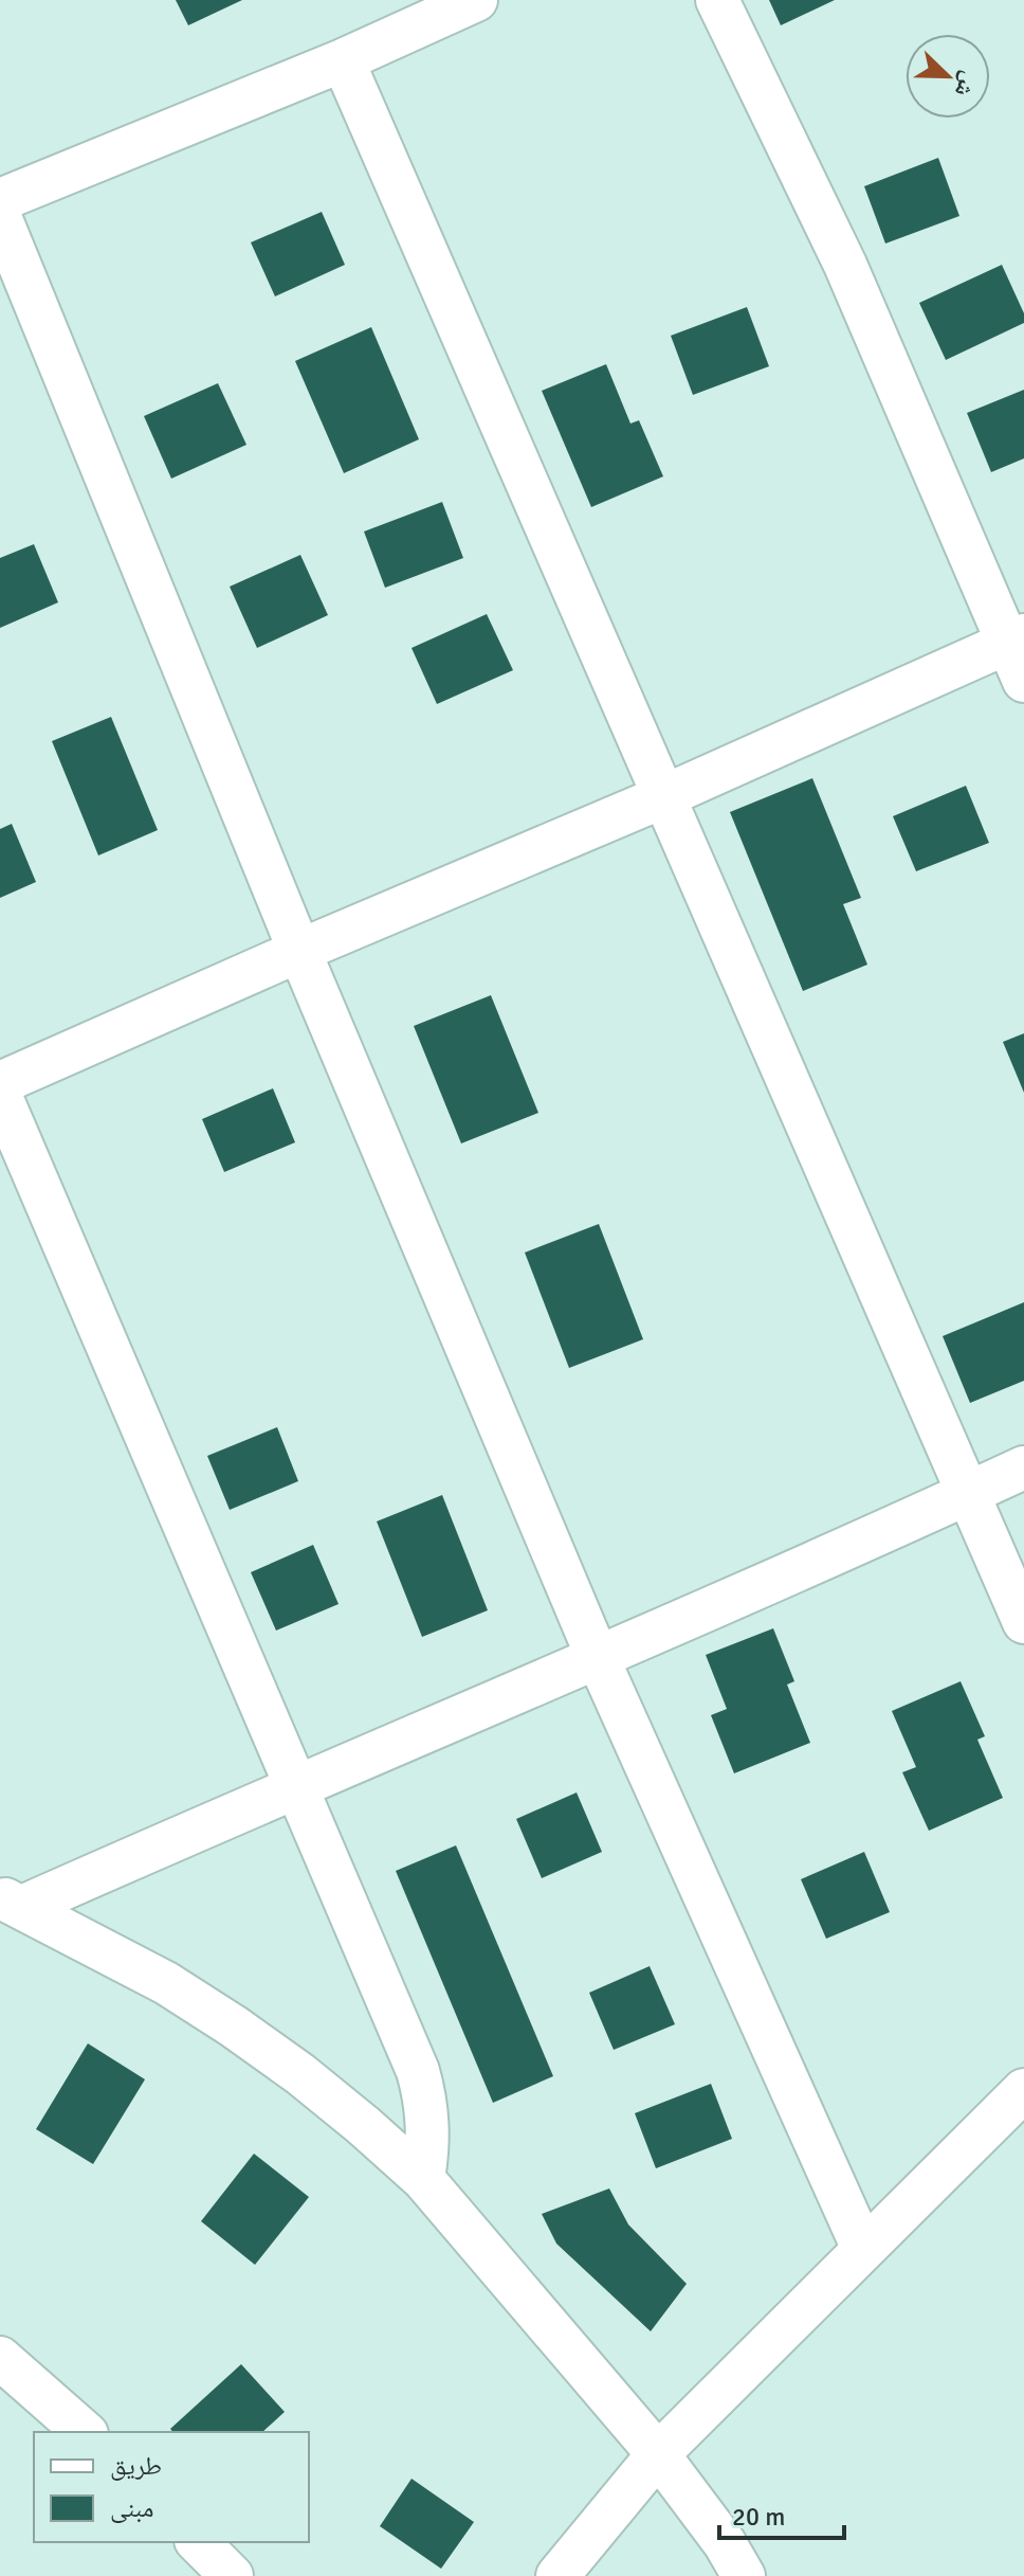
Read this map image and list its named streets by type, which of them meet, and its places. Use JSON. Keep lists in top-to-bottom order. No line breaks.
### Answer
{"legend":["طريق","مبنى"],"scale_bar":"20 m","north":"bottom right"}
